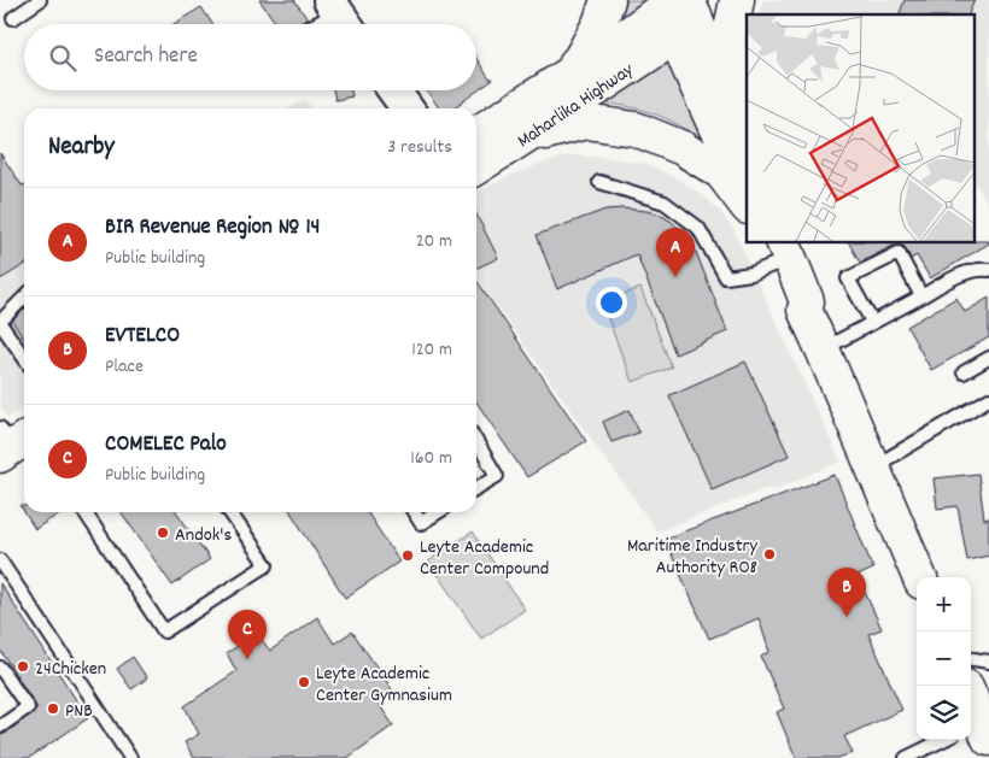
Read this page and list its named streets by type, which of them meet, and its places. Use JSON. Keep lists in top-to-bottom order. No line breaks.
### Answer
{"streets":{"main road":["Maharlika Highway"]},"places":["Andok's","Maritime Industry Authority RO8","Leyte Academic Center Compound","24Chicken","Leyte Academic Center Gymnasium","PNB"],"page":{"search":"Search here","heading":["Nearby","3 results"],"list":[{"mark":"A","name":"BIR Revenue Region № 14","note":"Public building","value":"20 m"},{"mark":"B","name":"EVTELCO","note":"Place","value":"120 m"},{"mark":"C","name":"COMELEC Palo","note":"Public building","value":"160 m"}],"pins":["A","B","C"],"map_buttons":["+","−"]}}
